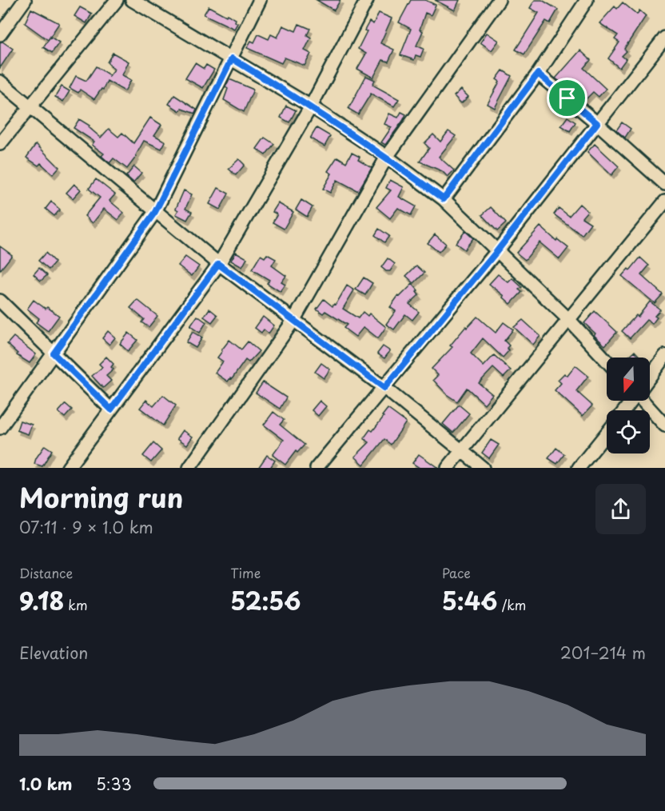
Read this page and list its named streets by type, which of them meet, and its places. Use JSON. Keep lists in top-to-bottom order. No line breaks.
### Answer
{"north":"bottom","page":{"heading":["Morning run","07:11 · 9 × 1.0 km"],"stats":[["Distance","9.18 km"],["Time","52:56"],["Pace","5:46 /km"]],"chart":["Elevation","201–214 m"],"list":[{"name":"1.0 km","note":"5:33"}]}}
